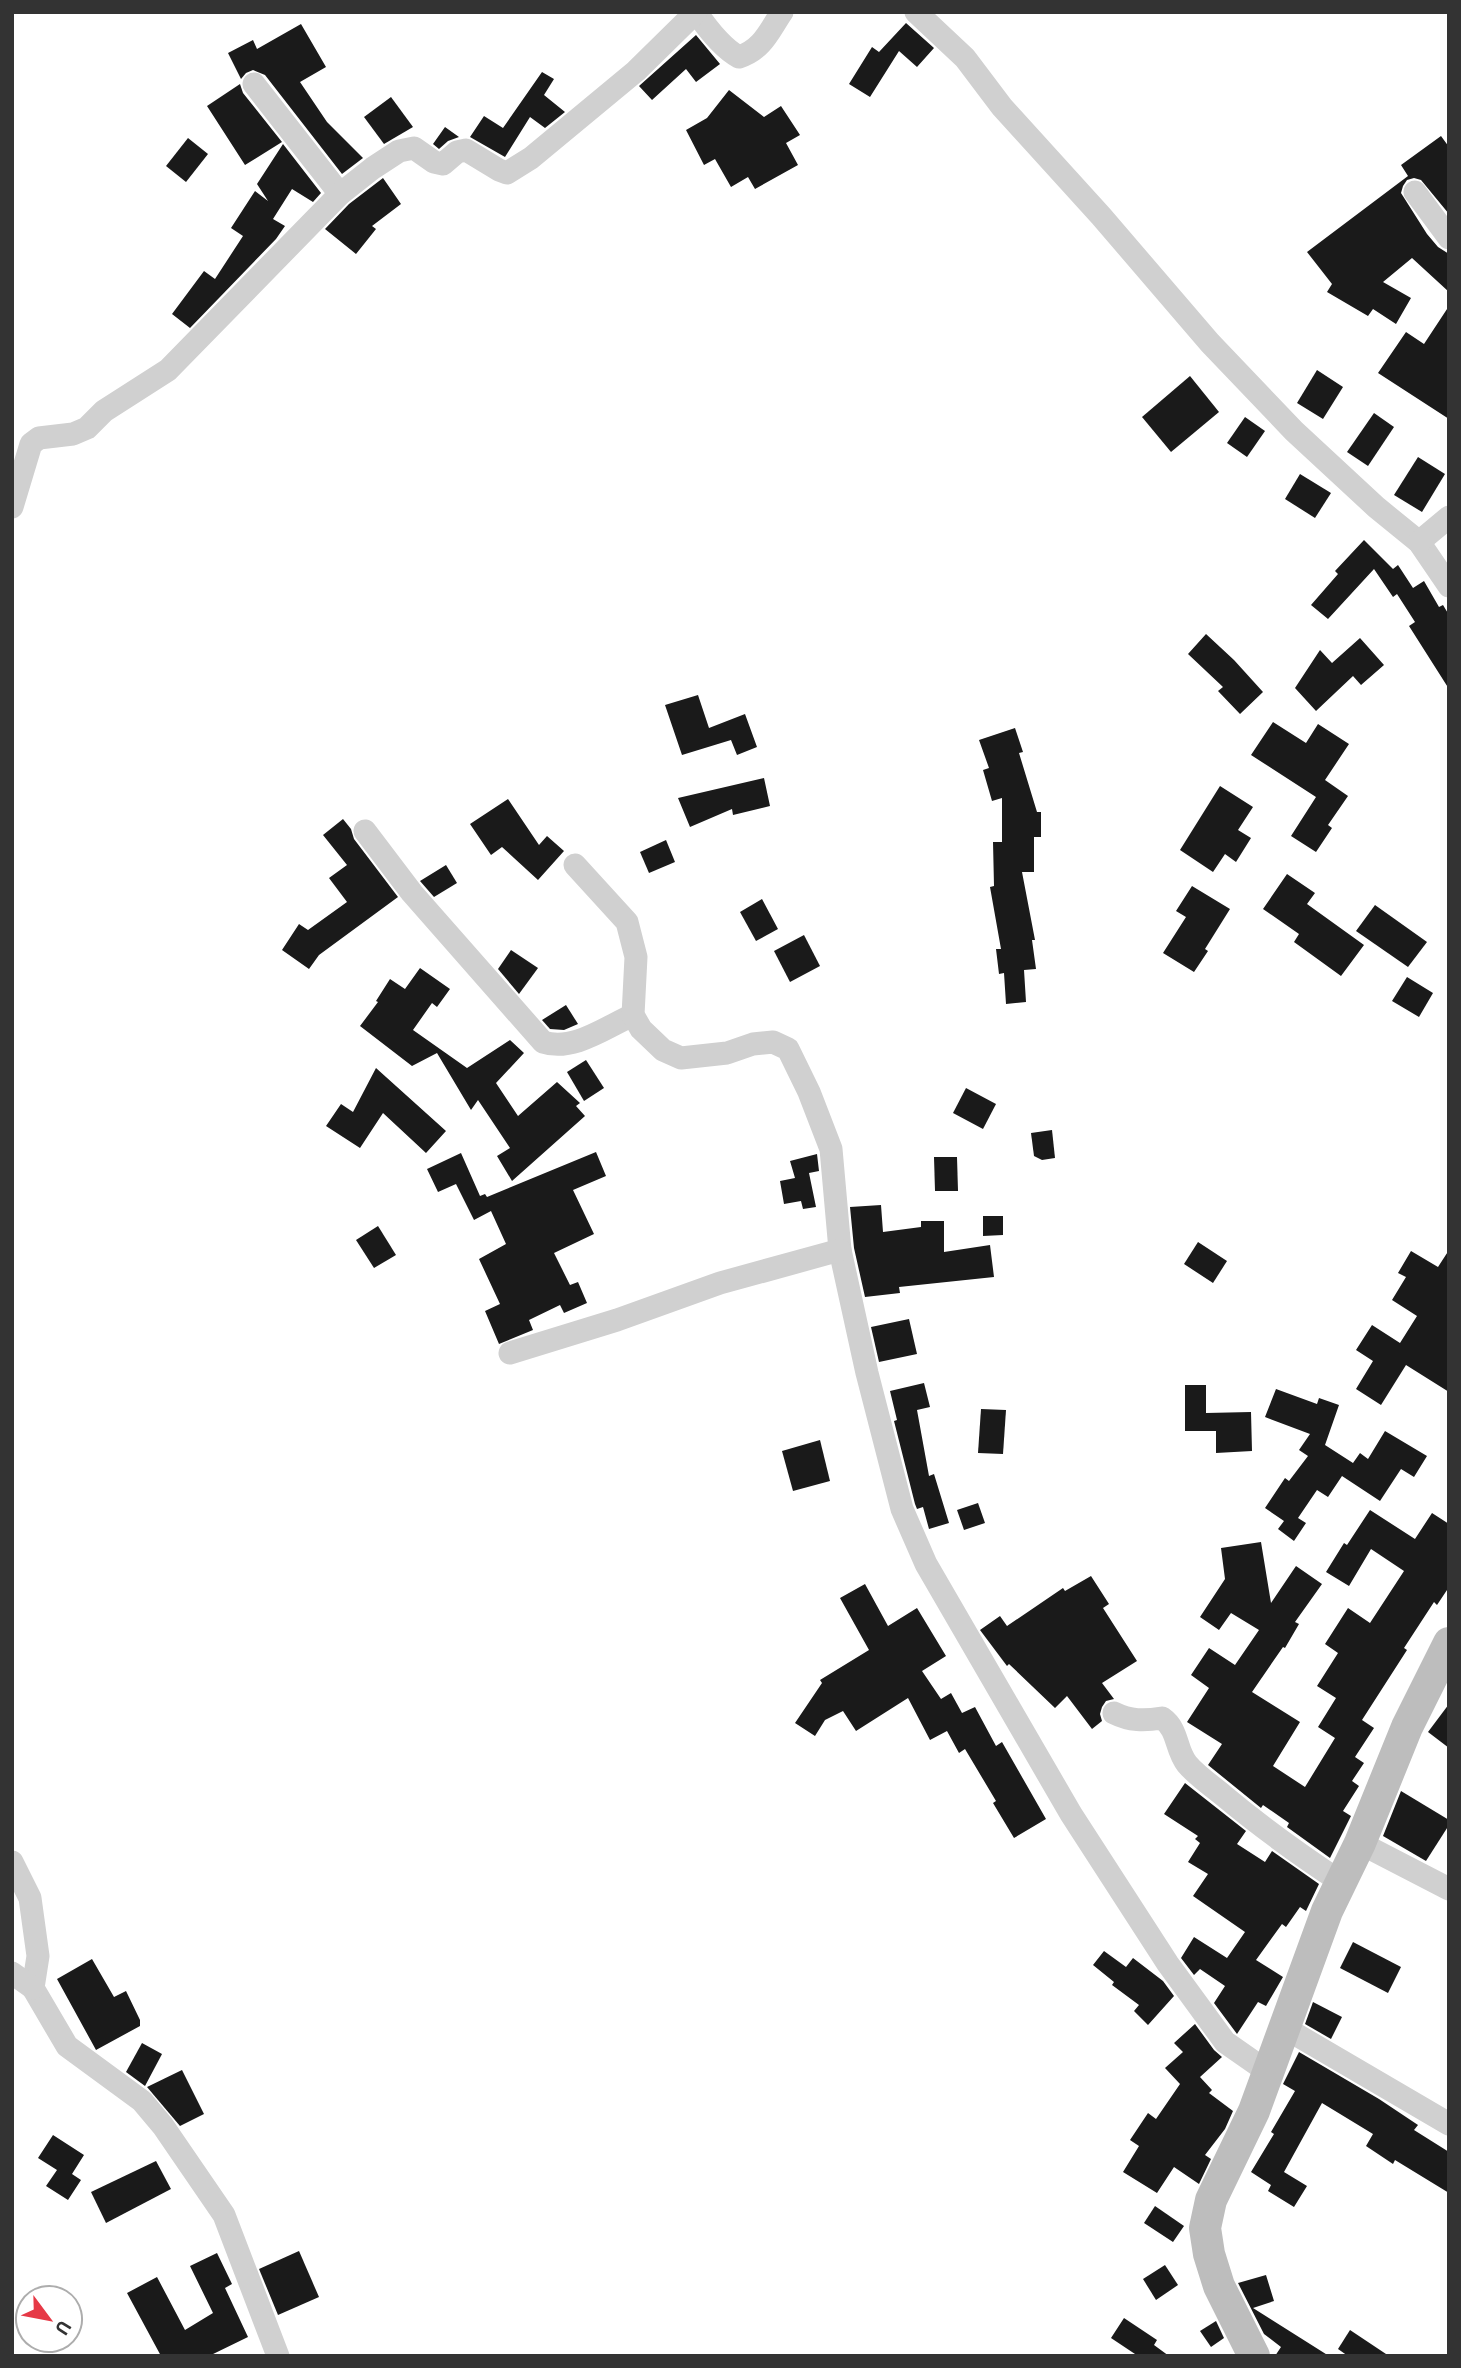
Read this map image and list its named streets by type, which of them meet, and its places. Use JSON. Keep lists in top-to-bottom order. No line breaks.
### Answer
{"north":"bottom right"}
